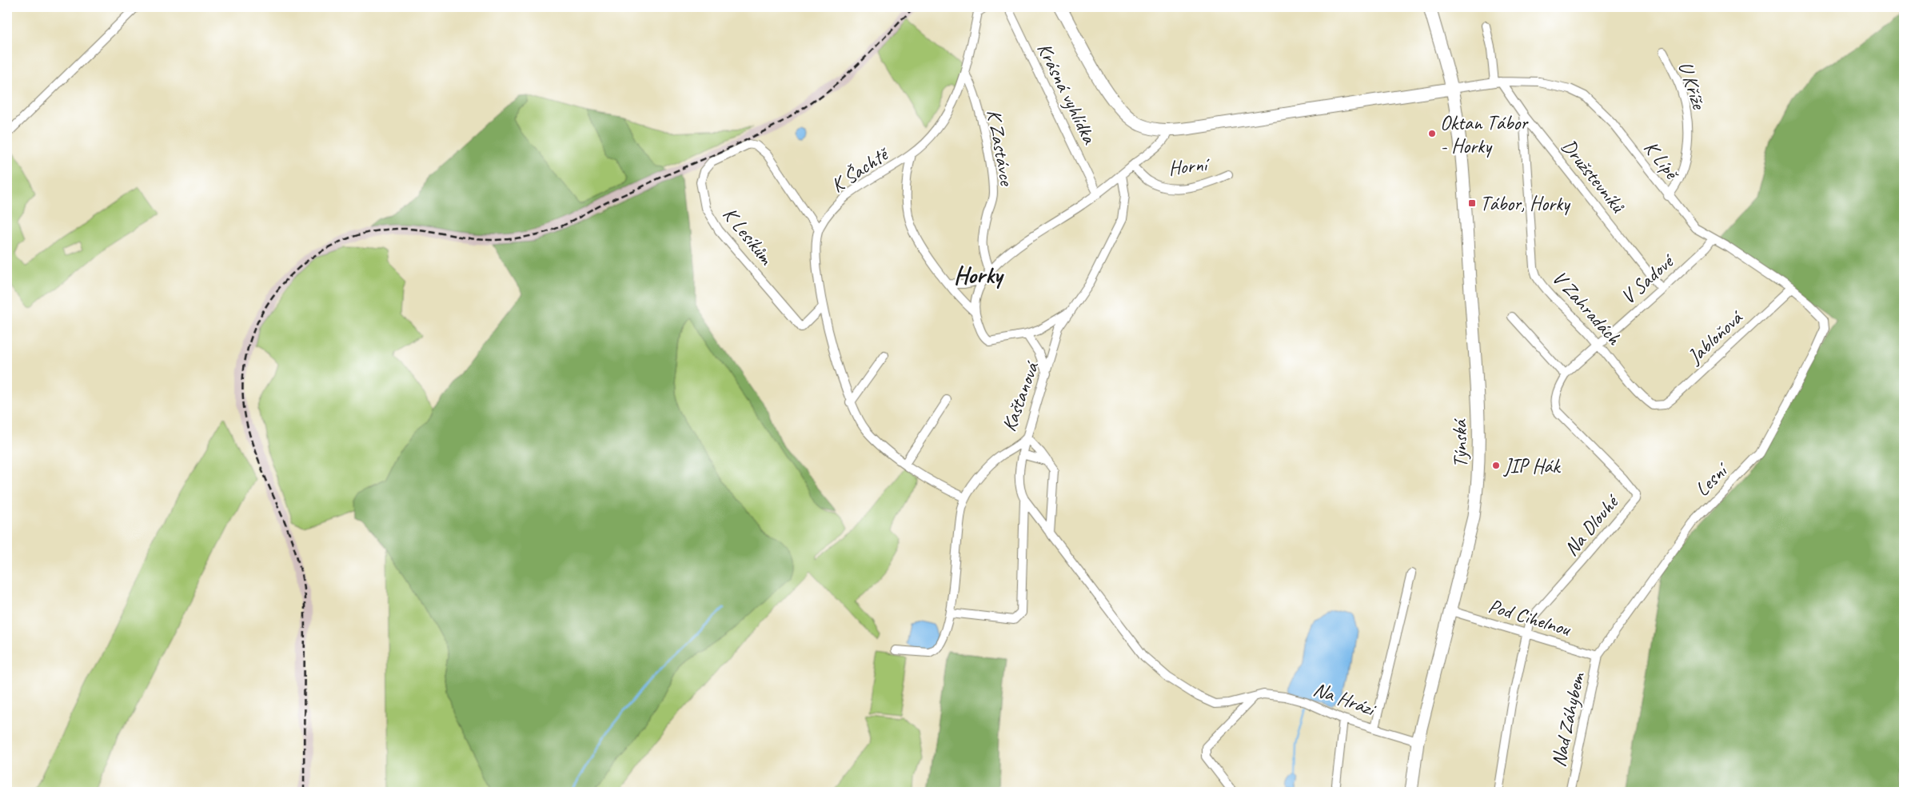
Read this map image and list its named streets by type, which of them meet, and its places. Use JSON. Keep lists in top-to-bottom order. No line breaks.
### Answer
{"streets":{"main road":["Týnská"],"street":["U Kříže","Krásná vyhlídka","K Zastávce","K Lípě","Horní","K Šachtě","Družstevníků","K Lesíkům","V Sadové","V Zahradách","Jabloňová","Kaštanová","Lesní","Na Dlouhé","Pod Cihelnou","Na Hrázi","Nad Záhybem"]},"crossings":[["U Kříže","K Lípě"],["K Zastávce","K Šachtě"],["K Lípě","Družstevníků"],["K Lípě","V Sadové"],["K Lípě","Jabloňová"],["K Lípě","Týnská"],["K Lípě","Lesní"],["K Šachtě","K Lesíkům"],["Družstevníků","V Sadové"],["Družstevníků","V Zahradách"],["V Sadové","V Zahradách"],["V Sadové","Na Dlouhé"],["V Zahradách","Jabloňová"],["Týnská","Pod Cihelnou"],["Týnská","Na Hrázi"],["Lesní","Pod Cihelnou"],["Lesní","Nad Záhybem"],["Na Dlouhé","Pod Cihelnou"],["Pod Cihelnou","Nad Záhybem"]],"districts":["Horky"],"places":{"other":["Oktan Tábor - Horky","JIP Hák"],"transit":["Tábor, Horky"]}}
